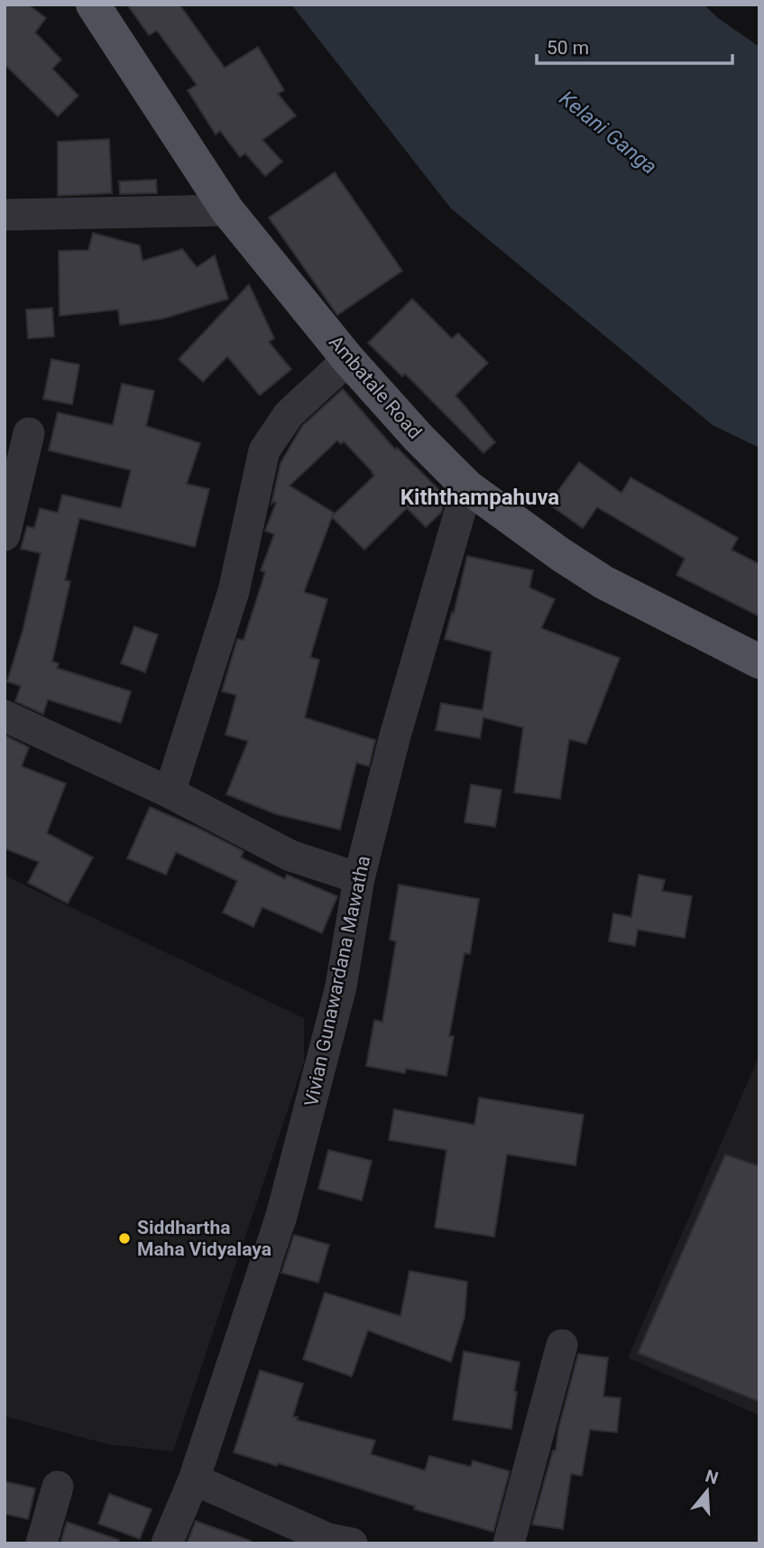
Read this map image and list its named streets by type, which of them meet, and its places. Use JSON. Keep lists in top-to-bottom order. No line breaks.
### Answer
{"streets":{"main road":["Ambatale Road"],"street":["Vivian Gunawardana Mawatha"]},"crossings":[["Ambatale Road","Vivian Gunawardana Mawatha"]],"districts":["Kiththampahuva"],"water":["Kelani Ganga"],"places":["Siddhartha Maha Vidyalaya"],"scale_bar":"50 m","north":"top"}
